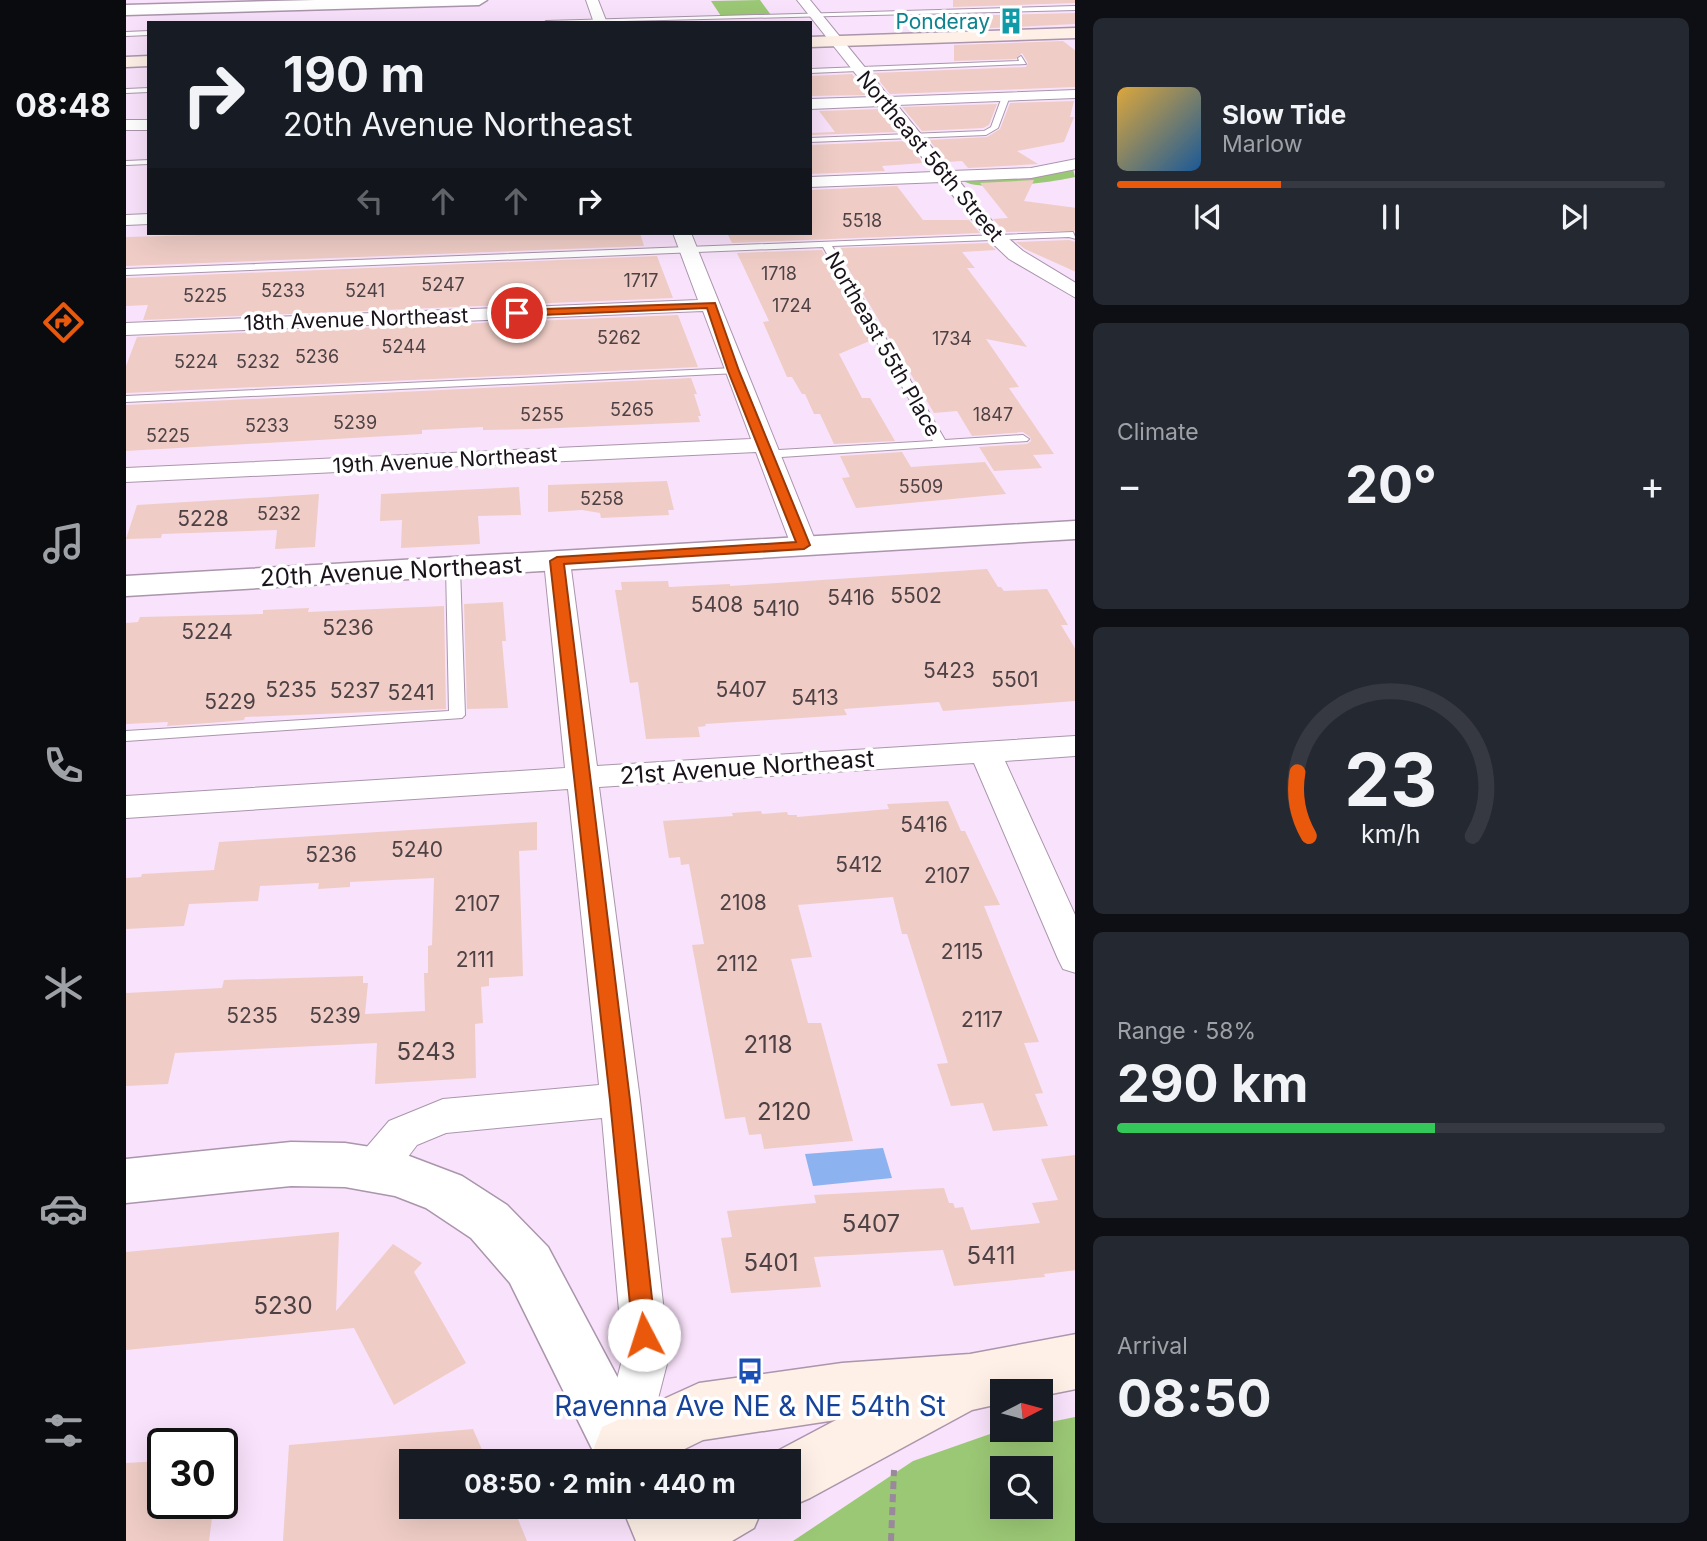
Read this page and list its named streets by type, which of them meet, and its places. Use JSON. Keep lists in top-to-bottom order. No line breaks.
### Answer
{"streets":{"street":["Northeast 56th Street","18th Avenue Northeast","19th Avenue Northeast","20th Avenue Northeast","21st Avenue Northeast"],"lane":["Northeast 55th Place"]},"crossings":[["Northeast 55th Place","19th Avenue Northeast"]],"places":{"building":["Ponderay"],"bus stop":["Ravenna Ave NE & NE 54th St"]},"house_numbers":["5518","1718","1717","5247","5233","5241","5225","1724","5262","1734","5244","5236","5224","5232","5265","5255","1847","5239","5233","5225","5509","5258","5232","5228","5502","5416","5408","5410","5236","5224","5423","5501","5235","5407","5237","5241","5413","5229","5416","5240","5236","5412","2107","2108","2107","2115","2111","2112","5235","5239","2117","2118","5243","2120","5407","5411","5401","5230"],"north":"right","page":{"tabs":"08:48","turn":["190 m","20th Avenue Northeast"],"song":["Slow Tide","Marlow"],"tile":["Climate",["Range · 58%","290 km"],["Arrival","08:50"]],"heat":["−","20°","+"],"limit":"30","trip":"08:50 · 2 min · 440 m","gauge":["23","km/h"]}}
